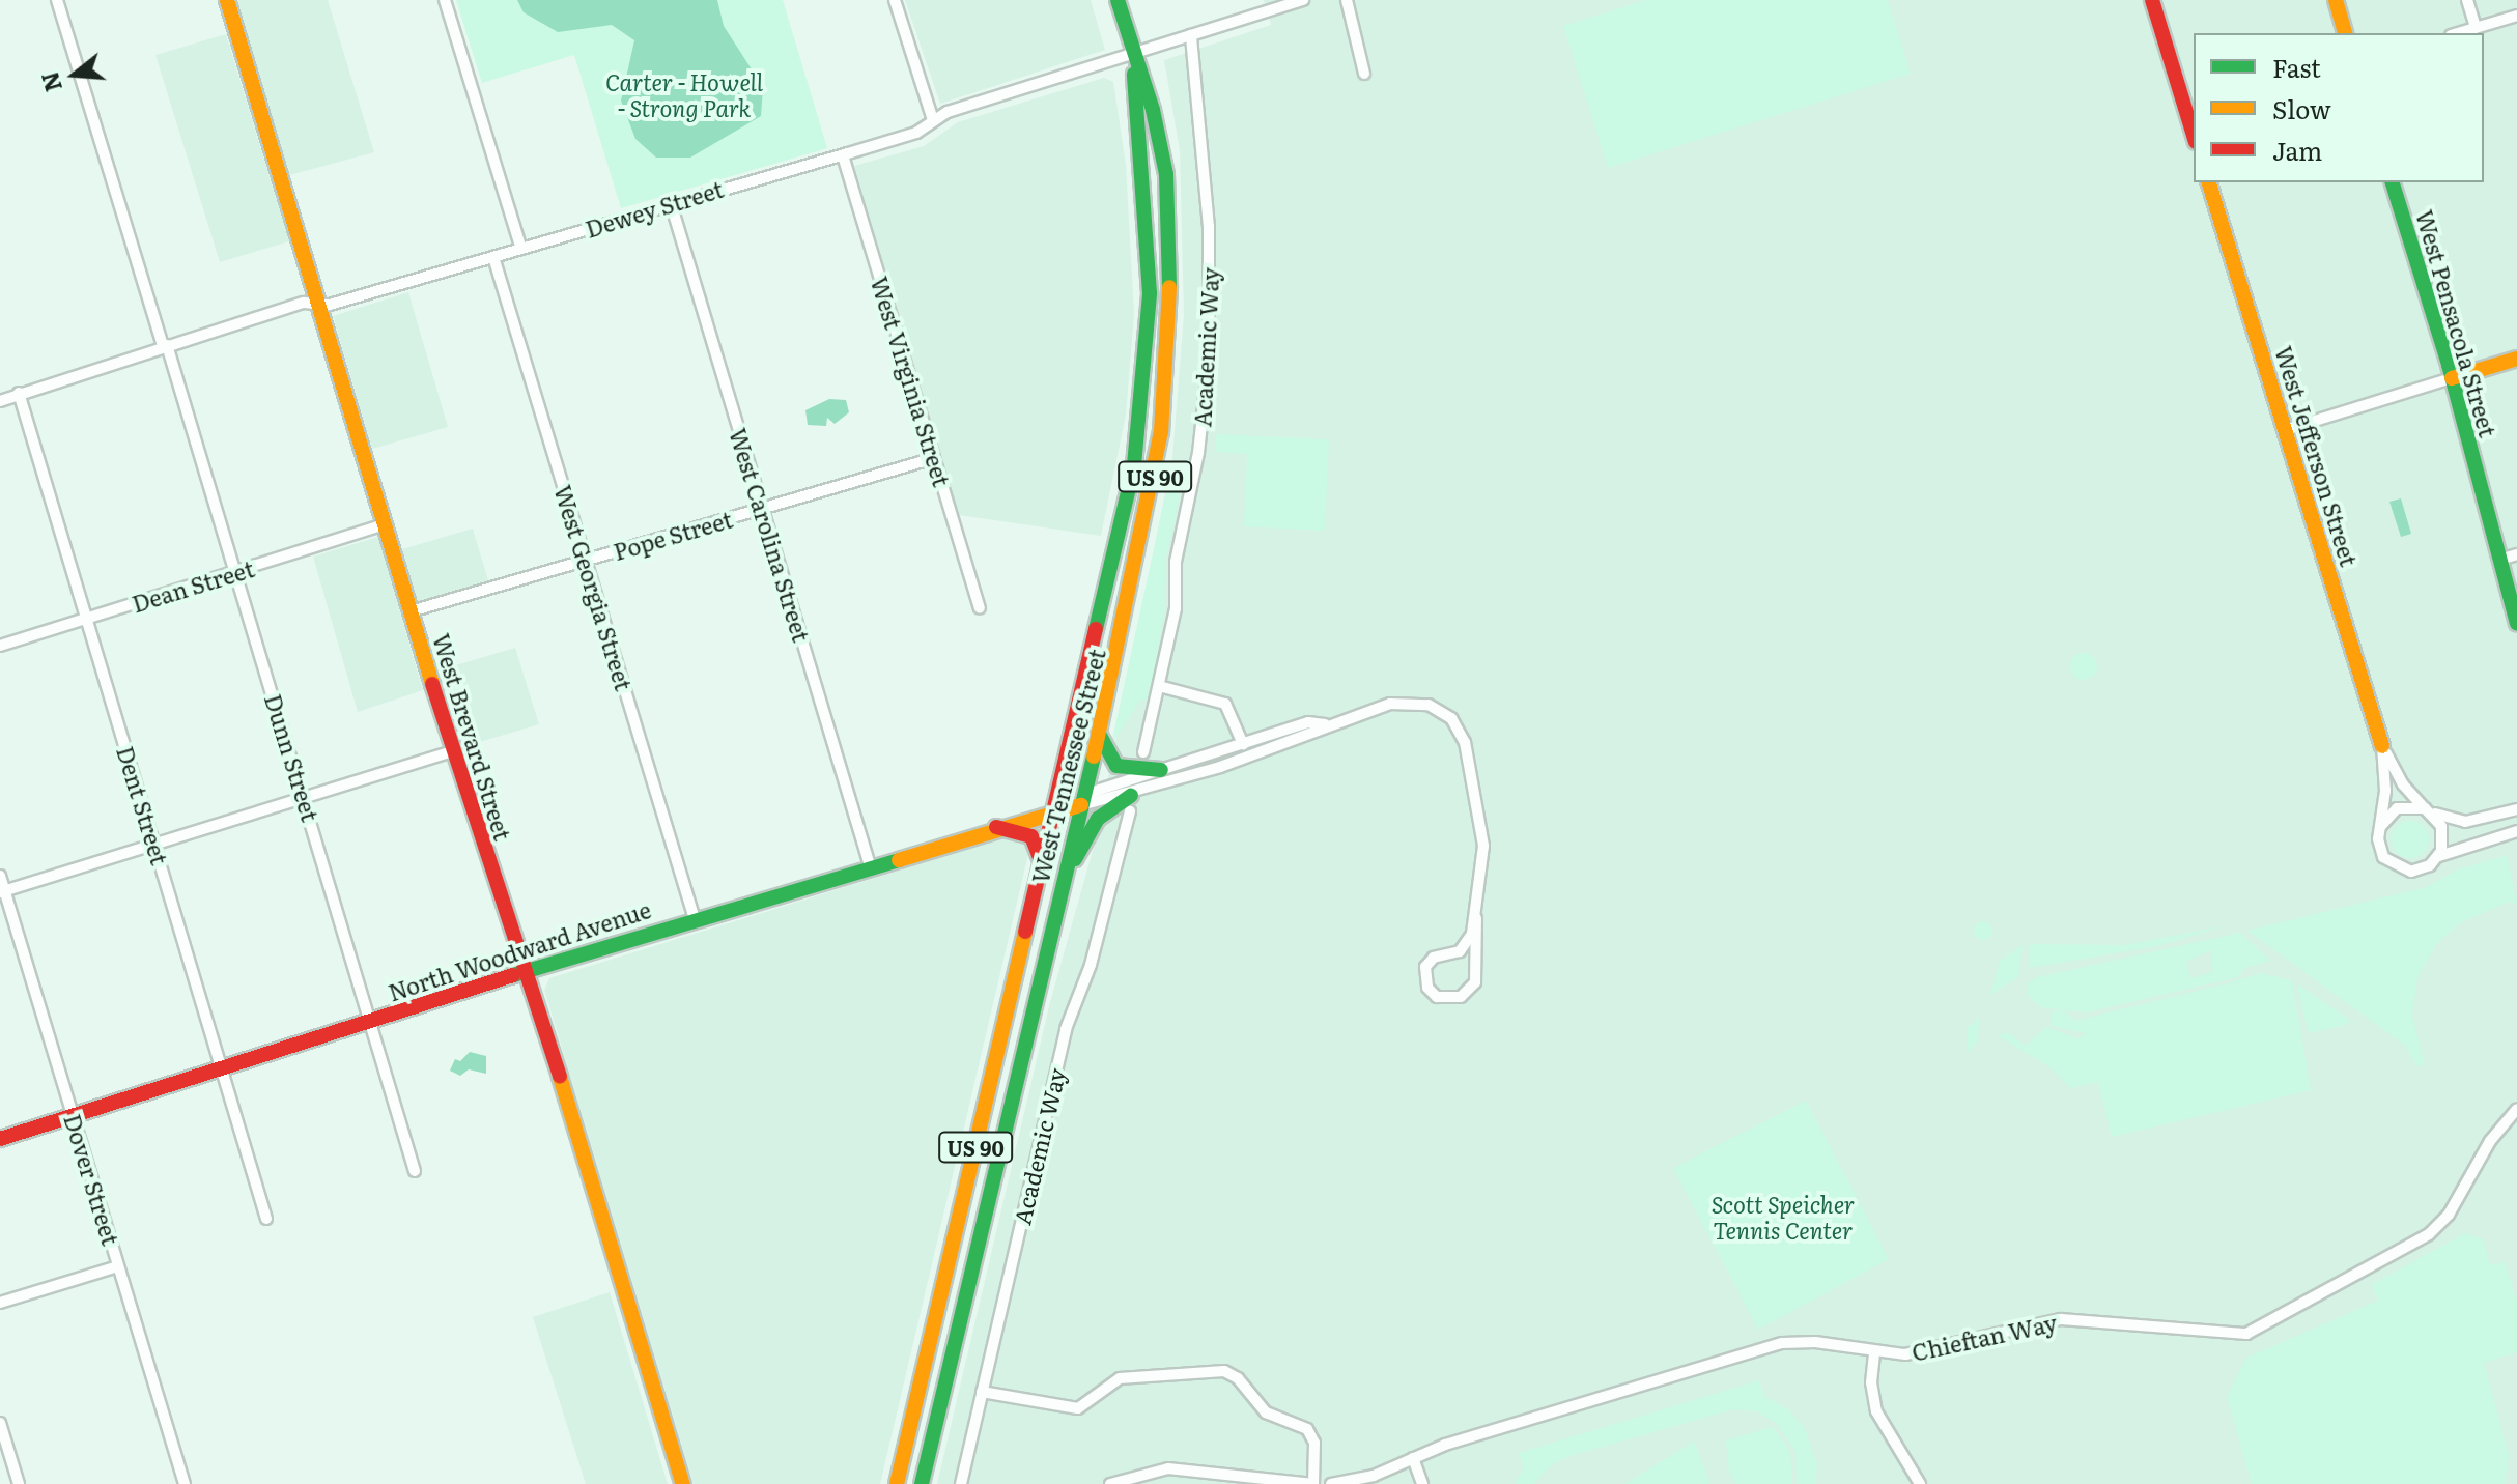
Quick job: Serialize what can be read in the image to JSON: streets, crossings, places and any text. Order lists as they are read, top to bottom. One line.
{"streets":{"main road":["West Pensacola Street","West Jefferson Street","US 90","West Brevard Street","West Tennessee Street","North Woodward Avenue"],"street":["Dewey Street","Academic Way","West Virginia Street","Pope Street","West Carolina Street","Dean Street","West Georgia Street","Dunn Street","Dent Street","Dover Street","Chieftan Way"]},"crossings":[["Dewey Street","Academic Way"],["Dewey Street","West Virginia Street"],["Dewey Street","West Carolina Street"],["Dewey Street","West Georgia Street"],["Dewey Street","West Brevard Street"],["Dewey Street","Dunn Street"],["Dewey Street","West Tennessee Street"],["Dewey Street","Dent Street"],["Academic Way","North Woodward Avenue"],["West Virginia Street","Pope Street"],["Pope Street","West Carolina Street"],["Pope Street","West Georgia Street"],["Pope Street","West Brevard Street"],["West Carolina Street","North Woodward Avenue"],["Dean Street","West Brevard Street"],["Dean Street","Dunn Street"],["Dean Street","Dent Street"],["West Georgia Street","North Woodward Avenue"],["West Brevard Street","North Woodward Avenue"],["Dunn Street","North Woodward Avenue"],["West Tennessee Street","North Woodward Avenue"],["Dent Street","North Woodward Avenue"],["North Woodward Avenue","Dover Street"]],"parks":["Carter - Howell - Strong Park","Scott Speicher Tennis Center"],"legend":["Fast","Slow","Jam"],"north":"left"}
